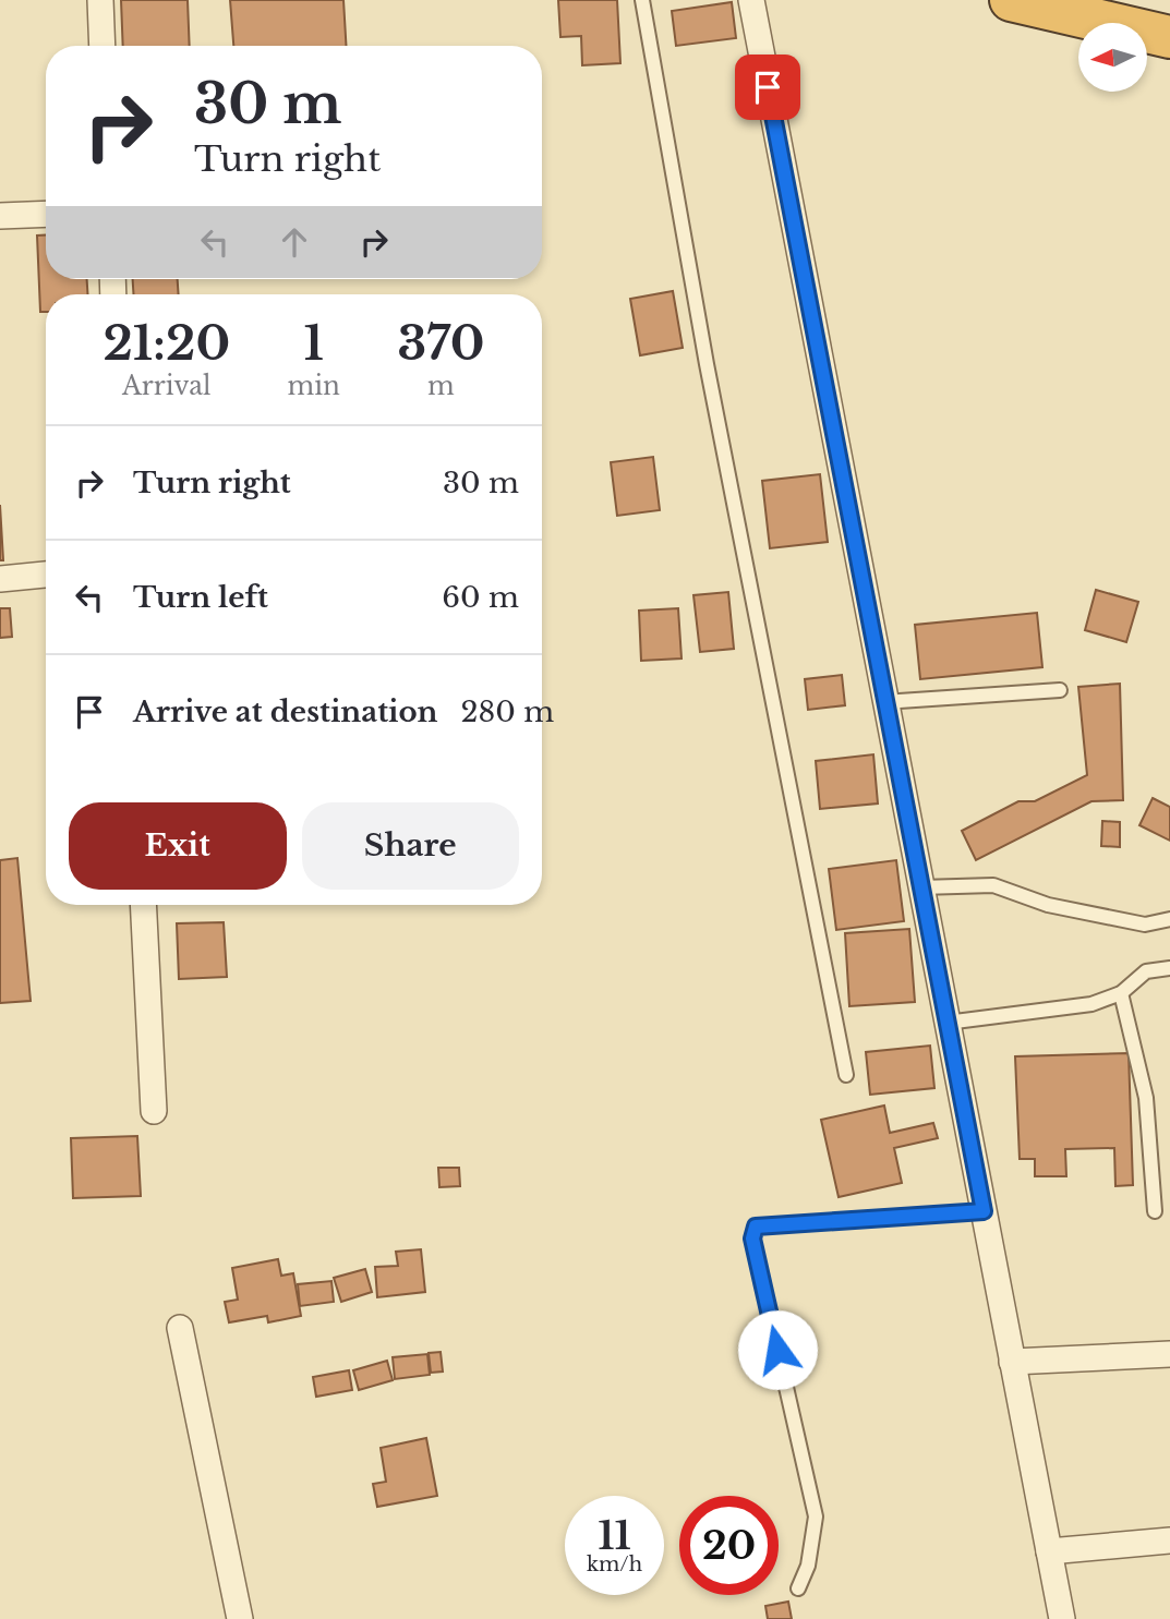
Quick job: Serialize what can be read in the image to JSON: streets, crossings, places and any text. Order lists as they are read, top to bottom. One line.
{"north":"left","page":{"turn":["30 m","Turn right"],"eta":["21:20","Arrival","1","min","370","m"],"list":[{"name":"Turn right","value":"30 m"},{"name":"Turn left","value":"60 m"},{"name":"Arrive at destination","value":"280 m"}],"buttons":["Exit","Share"],"speed":"11 km/h","limit":"20"}}
